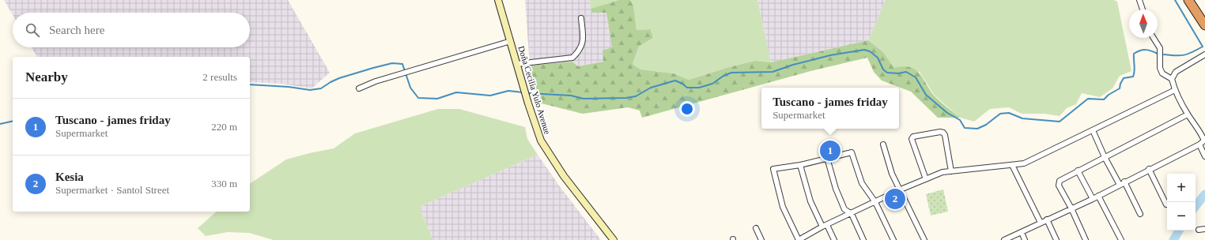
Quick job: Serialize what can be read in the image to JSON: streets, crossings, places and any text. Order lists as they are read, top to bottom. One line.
{"streets":{"main road":["Doña Cecilia Yulo Avenue"]},"north":"top","page":{"search":"Search here","heading":["Nearby","2 results"],"popup":["Tuscano - james friday","Supermarket"],"list":[{"mark":"1","name":"Tuscano - james friday","note":"Supermarket","value":"220 m"},{"mark":"2","name":"Kesia","note":"Supermarket · Santol Street","value":"330 m"}],"pins":["1","2"],"map_buttons":["+","−"]}}
